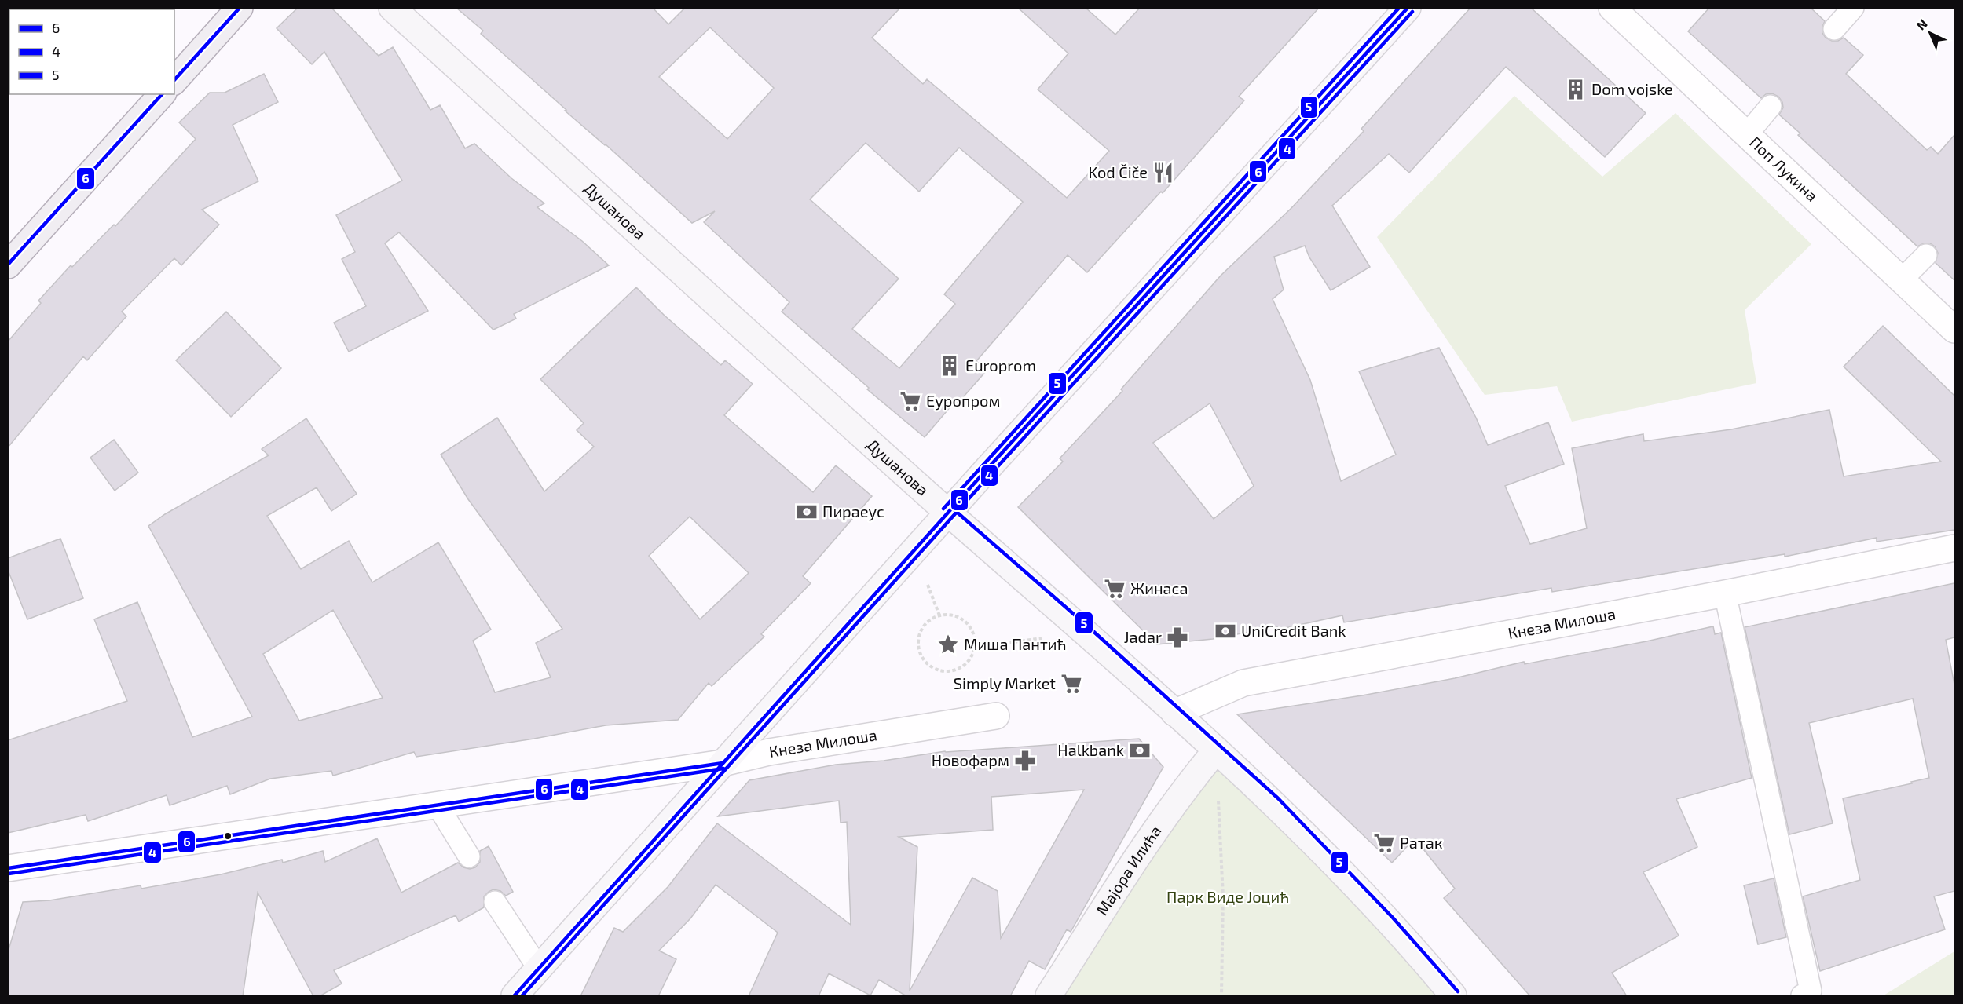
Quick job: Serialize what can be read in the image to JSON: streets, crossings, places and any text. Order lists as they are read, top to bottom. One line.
{"streets":{"street":["Поп Лукина","Душанова","Кнеза Милоша","Мајора Илића"]},"crossings":[["Душанова","Кнеза Милоша"],["Душанова","Мајора Илића"]],"parks":["Парк Виде Јоцић"],"places":{"building":["Dom vojske","Europrom"],"restaurant":["Kod Čiče"],"supermarket":["Еуропром","Жинаса","Simply Market","Ратак"],"bank":["Пираеус","UniCredit Bank","Halkbank"],"pharmacy":["Jadar","Новофарм"],"place":["Миша Пантић"]},"lines":["transit line 6","transit line 5","transit line 4"],"legend":["6","4","5"],"north":"top left"}
